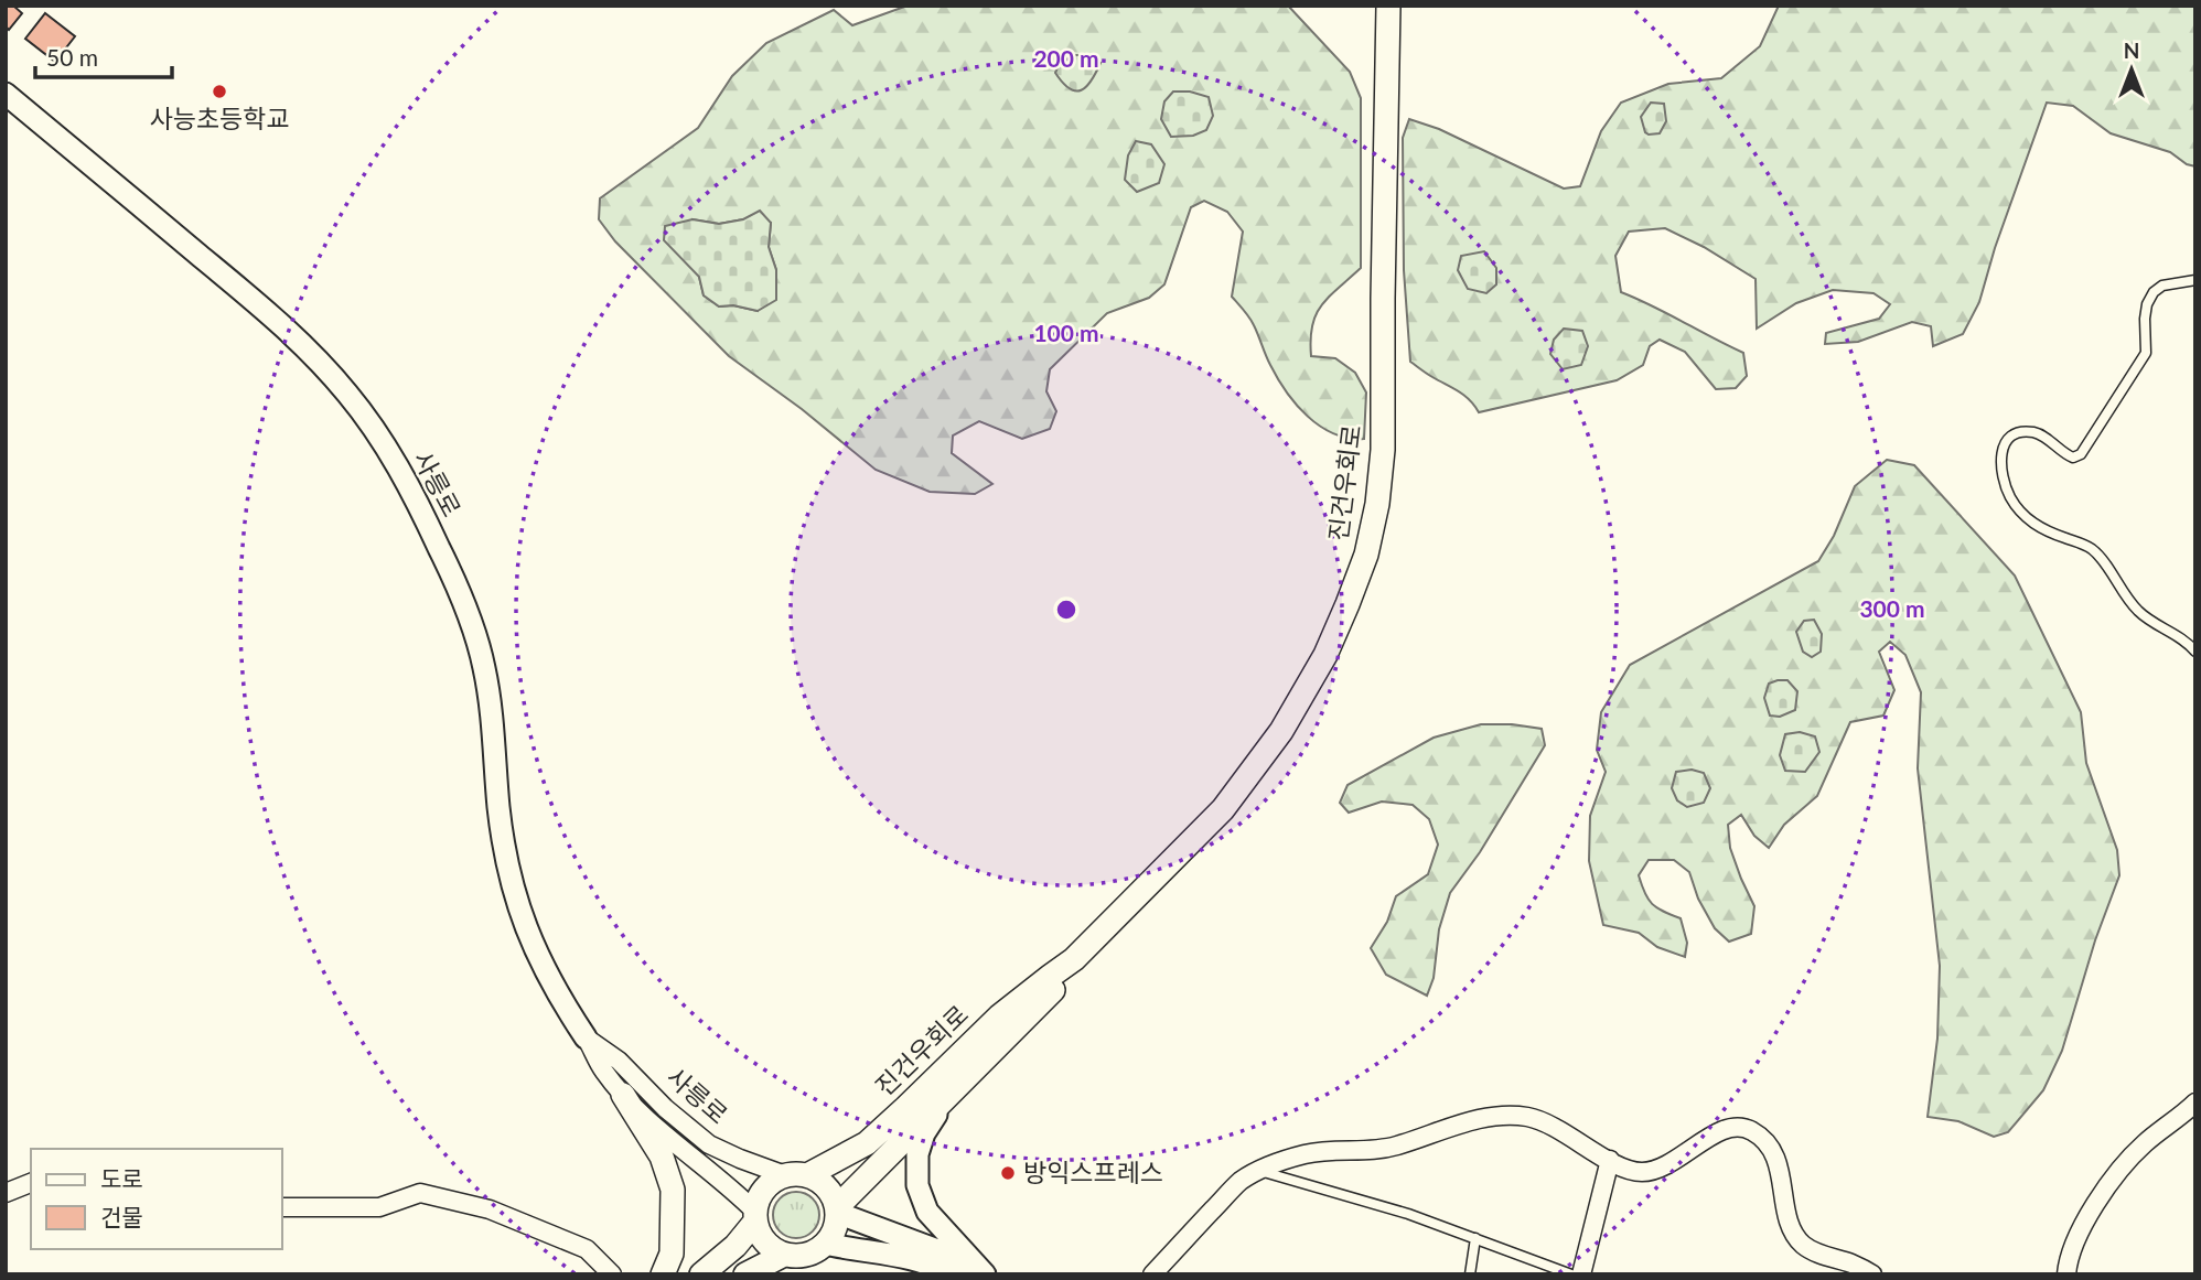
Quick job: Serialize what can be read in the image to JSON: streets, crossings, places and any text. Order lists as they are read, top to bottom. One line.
{"streets":{"main road":["진건우회로"],"street":["사릉로"]},"crossings":[["진건우회로","사릉로"]],"places":["사능초등학교","방익스프레스"],"legend":["도로","건물"],"scale_bar":"50 m","north":"top","rings":["200 m","100 m","300 m"]}
